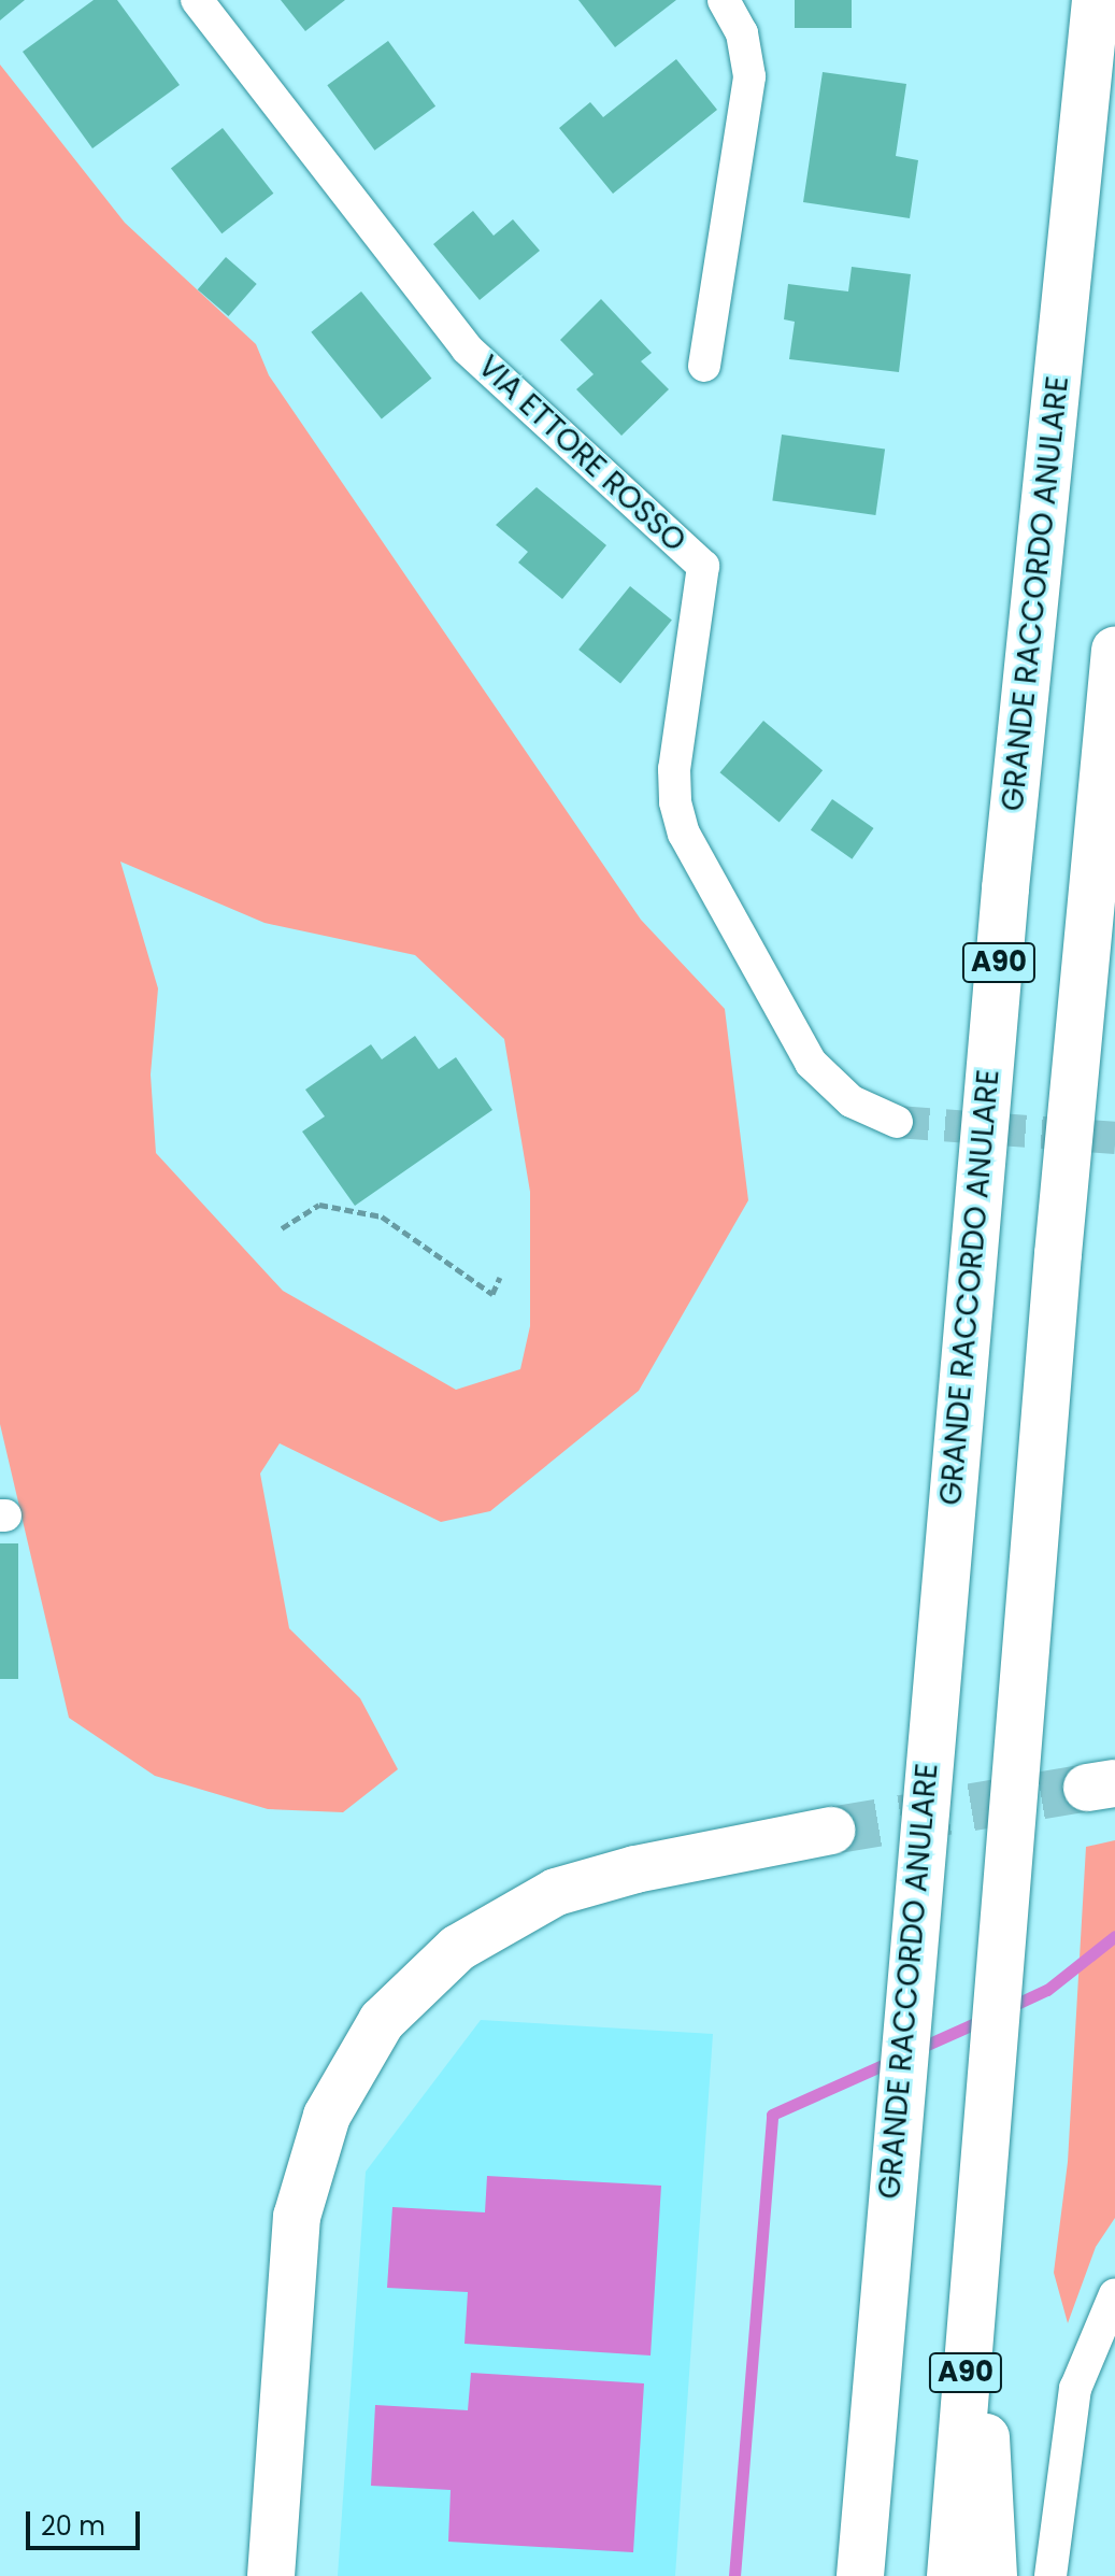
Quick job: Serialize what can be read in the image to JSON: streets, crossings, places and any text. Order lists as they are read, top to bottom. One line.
{"streets":{"main road":["GRANDE RACCORDO ANULARE","A90"],"street":["VIA ETTORE ROSSO"]},"scale_bar":"20 m"}
